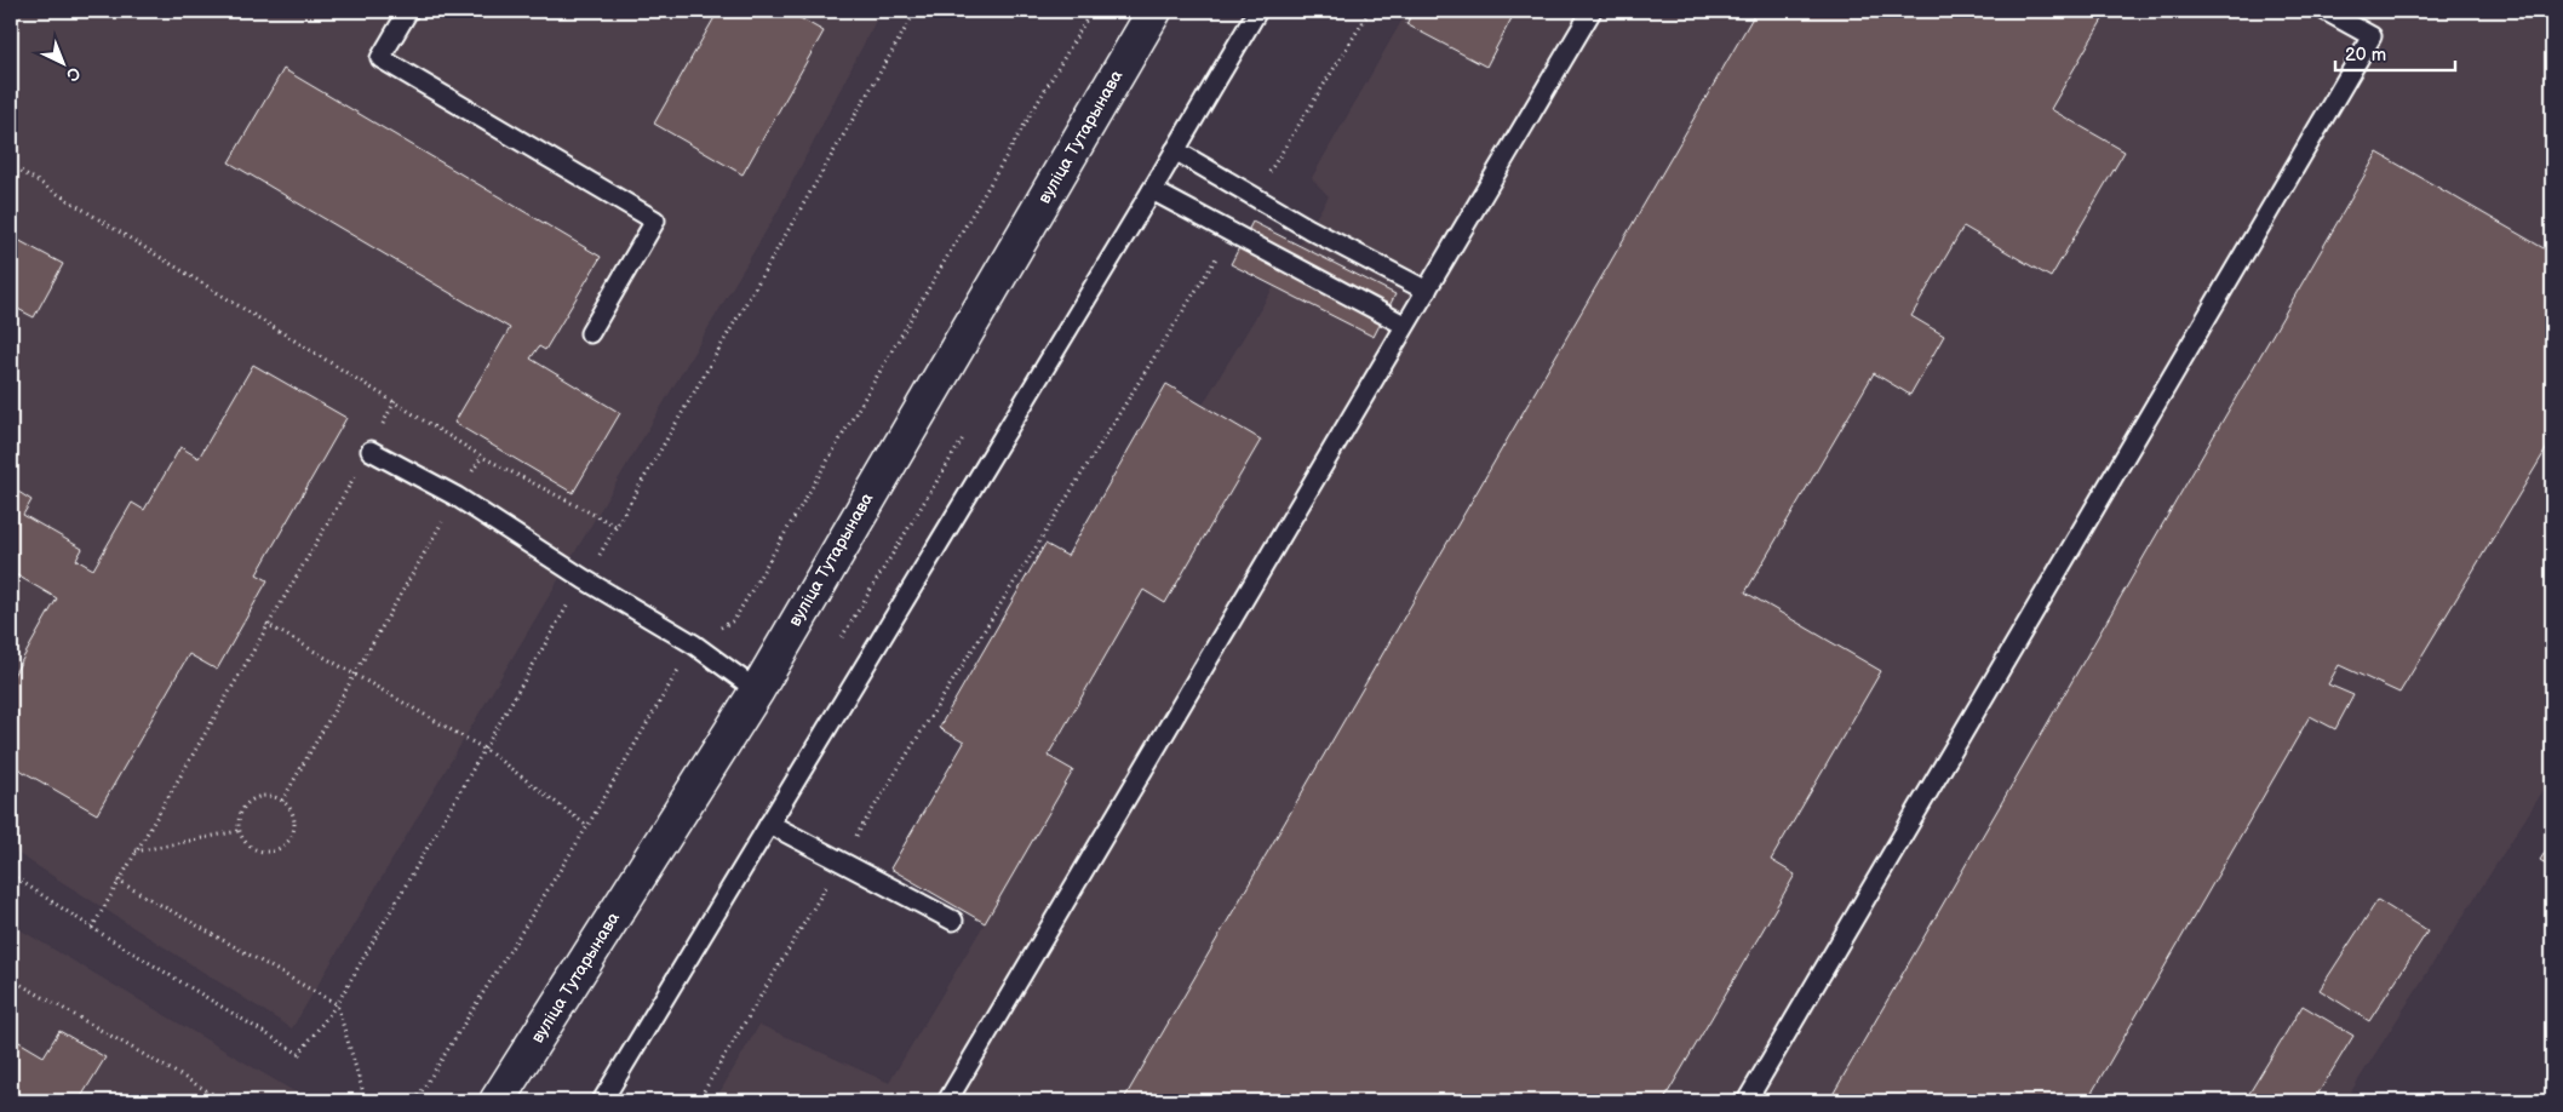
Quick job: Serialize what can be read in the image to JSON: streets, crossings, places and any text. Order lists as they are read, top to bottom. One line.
{"streets":{"street":["вуліца Тутарынава"]},"scale_bar":"20 m","north":"bottom right"}
